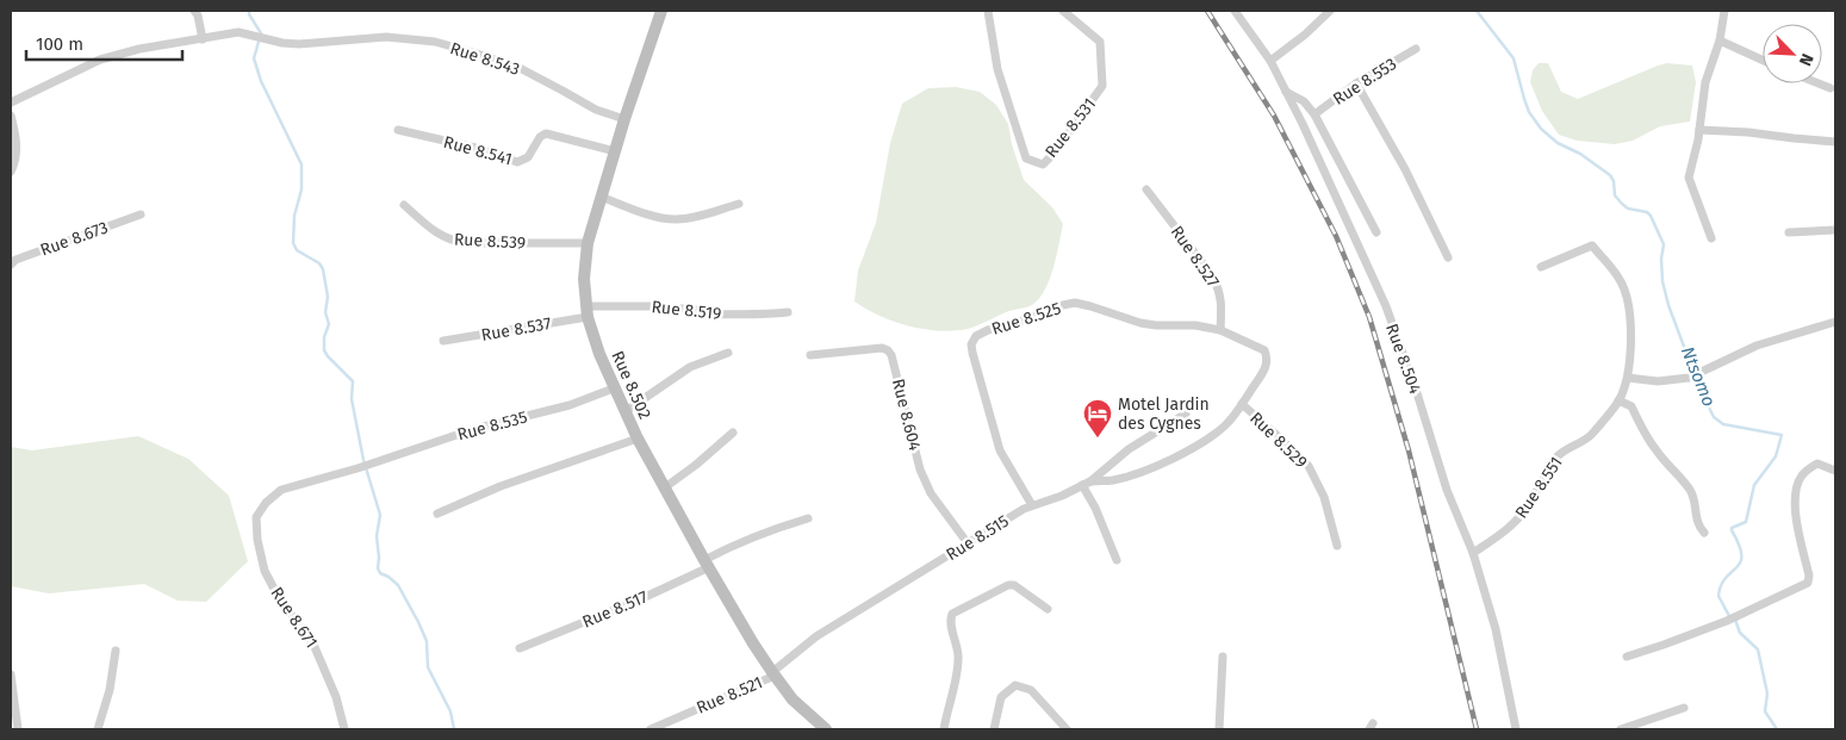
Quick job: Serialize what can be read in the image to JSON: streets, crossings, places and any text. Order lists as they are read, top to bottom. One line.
{"streets":{"main road":["Rue 8.502"],"street":["Rue 8.543","Rue 8.553","Rue 8.531","Rue 8.541","Rue 8.673","Rue 8.539","Rue 8.527","Rue 8.519","Rue 8.525","Rue 8.537","Rue 8.504","Rue 8.604","Rue 8.535","Rue 8.529","Rue 8.551","Rue 8.515","Rue 8.517","Rue 8.671","Rue 8.521"]},"crossings":[["Rue 8.543","Rue 8.502"],["Rue 8.541","Rue 8.502"],["Rue 8.539","Rue 8.502"],["Rue 8.527","Rue 8.525"],["Rue 8.519","Rue 8.537"],["Rue 8.519","Rue 8.502"],["Rue 8.525","Rue 8.529"],["Rue 8.525","Rue 8.515"],["Rue 8.537","Rue 8.502"],["Rue 8.504","Rue 8.551"],["Rue 8.502","Rue 8.535"],["Rue 8.502","Rue 8.515"],["Rue 8.502","Rue 8.517"],["Rue 8.502","Rue 8.521"],["Rue 8.604","Rue 8.515"],["Rue 8.535","Rue 8.671"],["Rue 8.515","Rue 8.521"]],"water":["Ntsomo"],"places":{"hotel":["Motel Jardin des Cygnes"]},"scale_bar":"100 m","north":"bottom right"}
